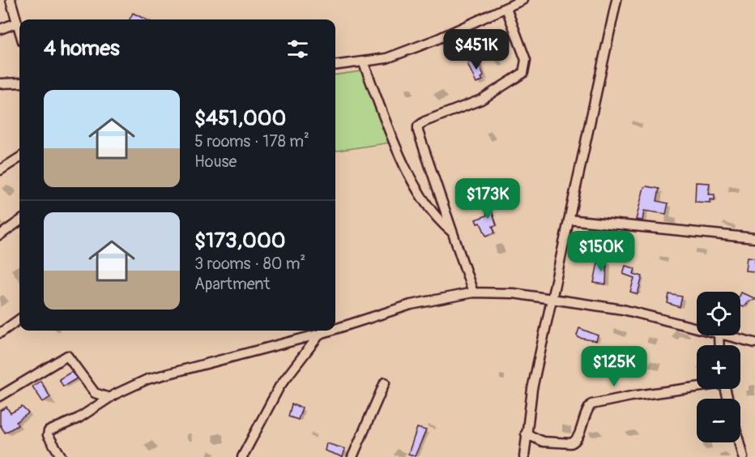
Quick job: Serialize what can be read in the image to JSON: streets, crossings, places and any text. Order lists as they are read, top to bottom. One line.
{"page":{"heading":"4 homes","price":["$451K","$173K","$150K","$125K"],"list":[{"name":"$451,000","note":"5 rooms · 178 m² · House"},{"name":"$173,000","note":"3 rooms · 80 m² · Apartment"}],"map_buttons":["+","−"]}}
